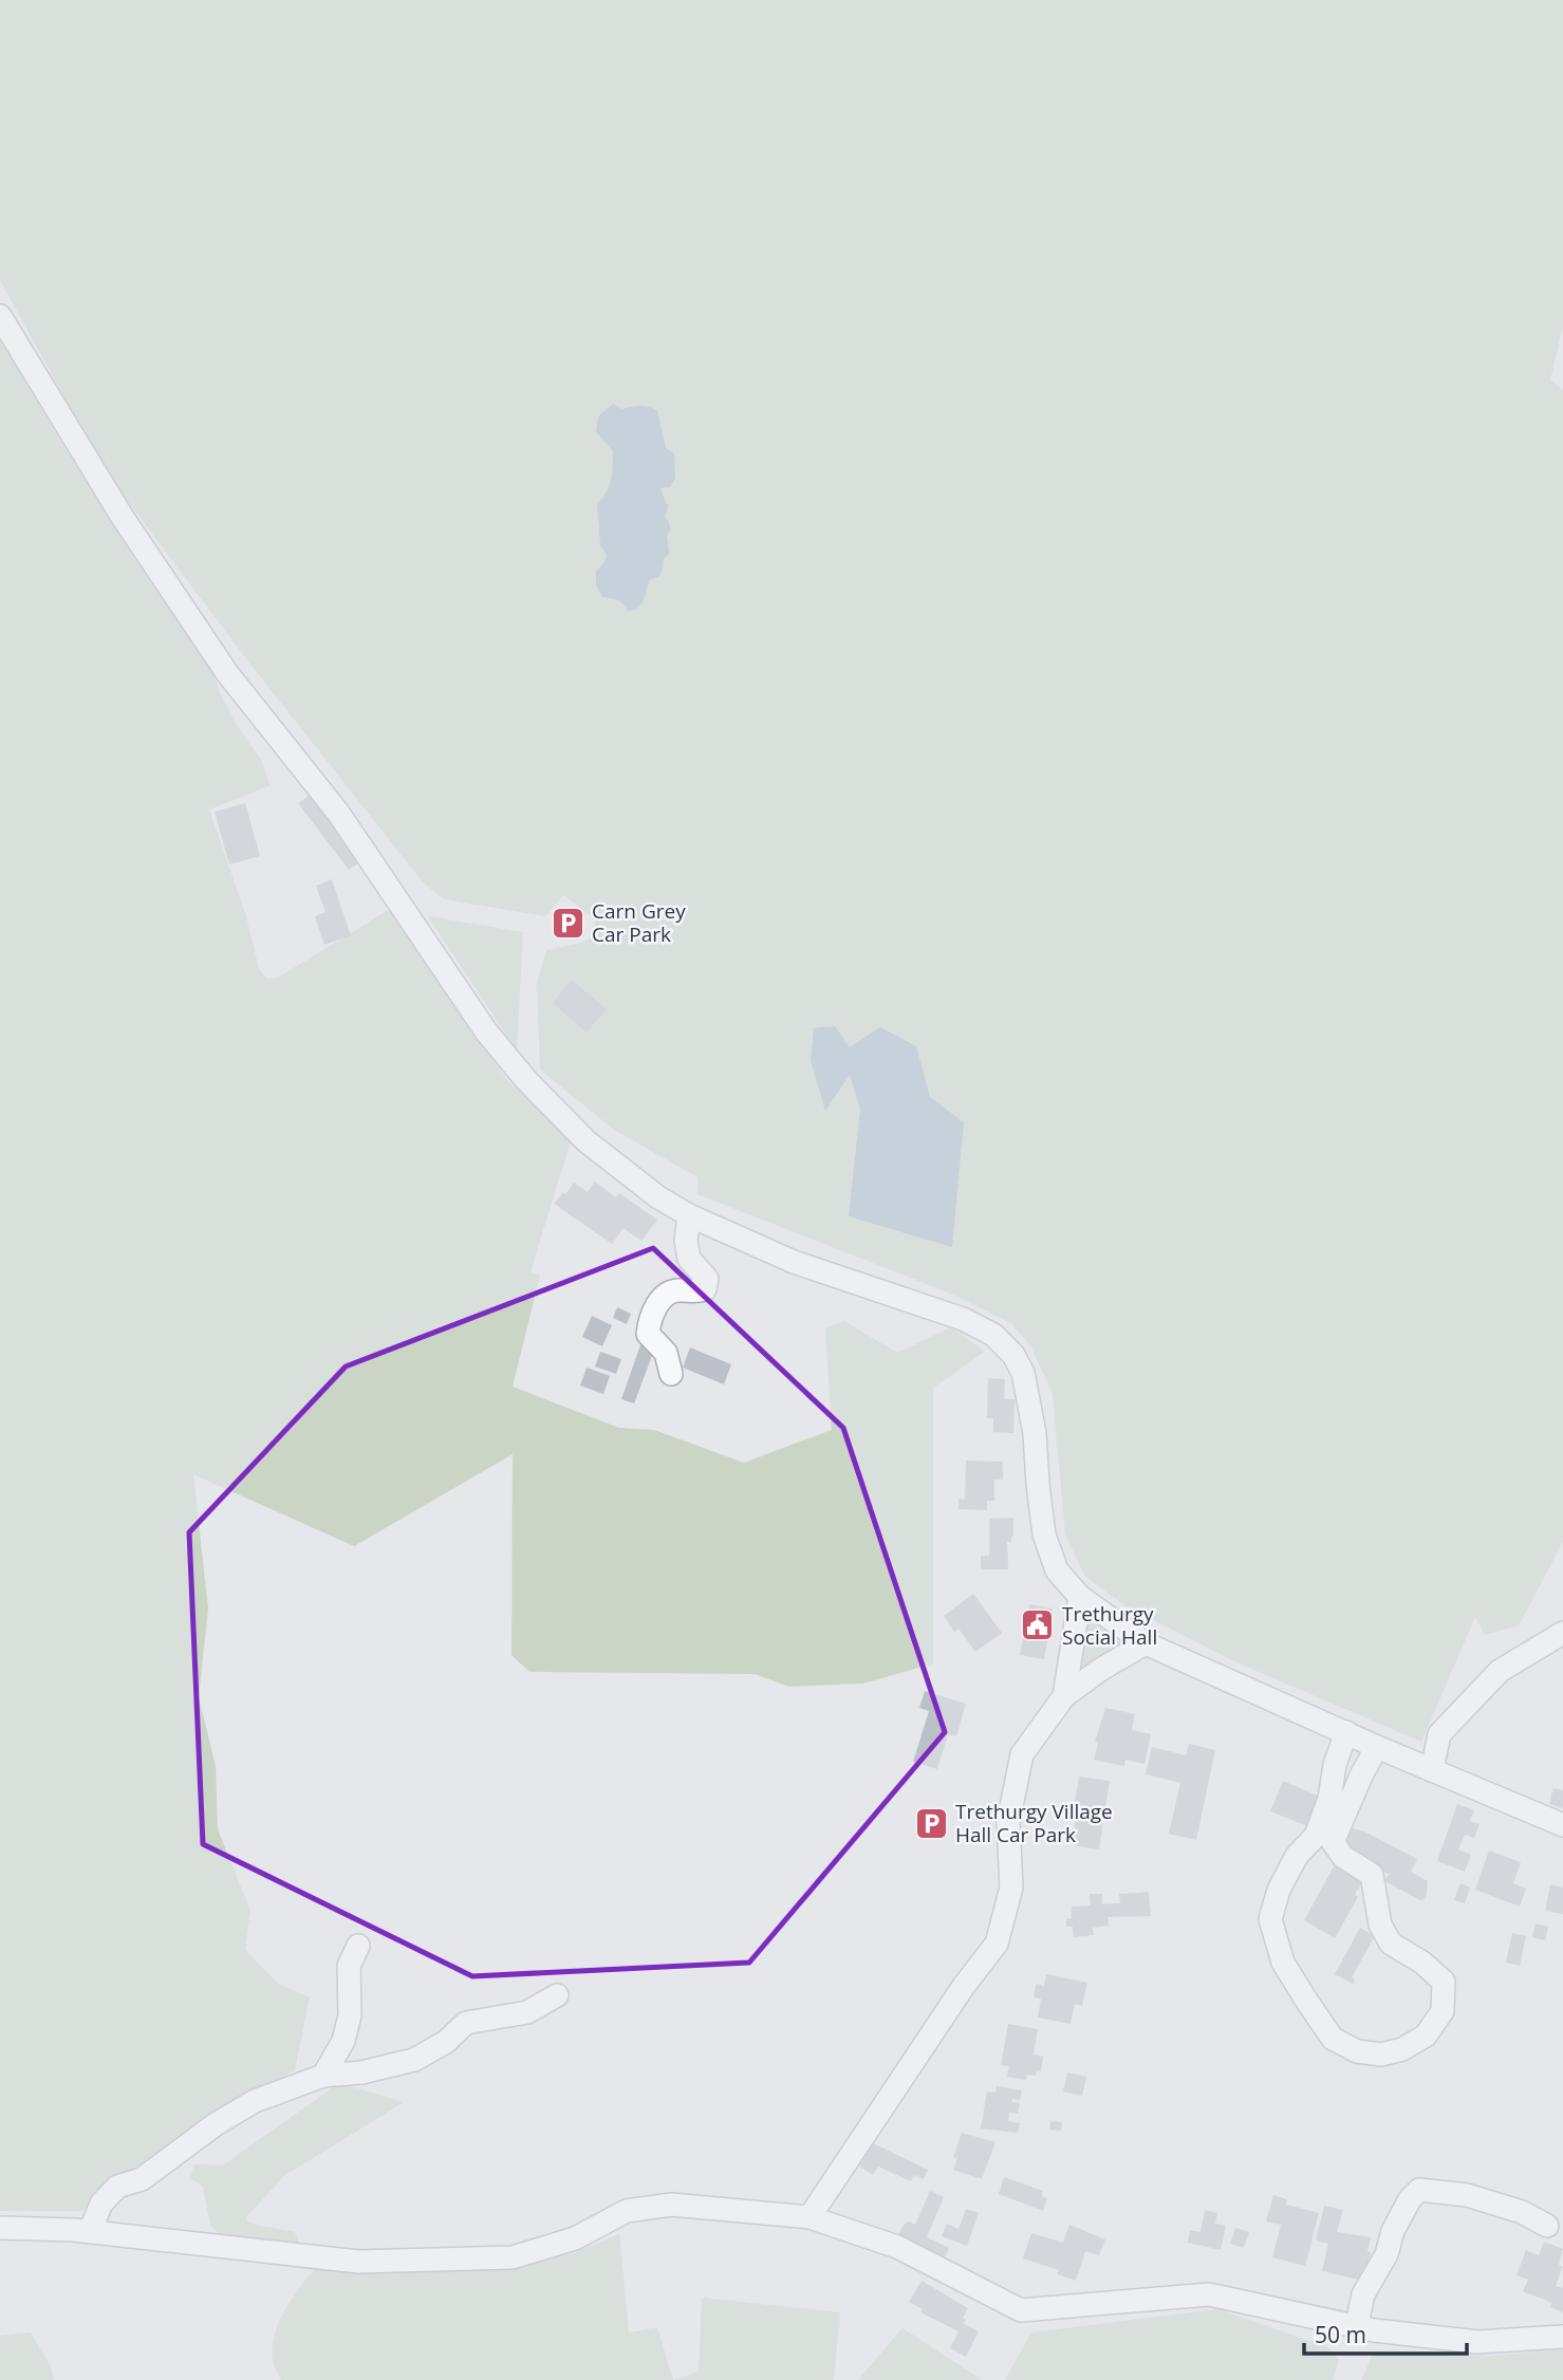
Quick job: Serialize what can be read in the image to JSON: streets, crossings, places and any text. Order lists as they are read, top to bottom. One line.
{"places":{"parking":["Carn Grey Car Park","Trethurgy Village Hall Car Park"],"public building":["Trethurgy Social Hall"]},"scale_bar":"50 m"}
